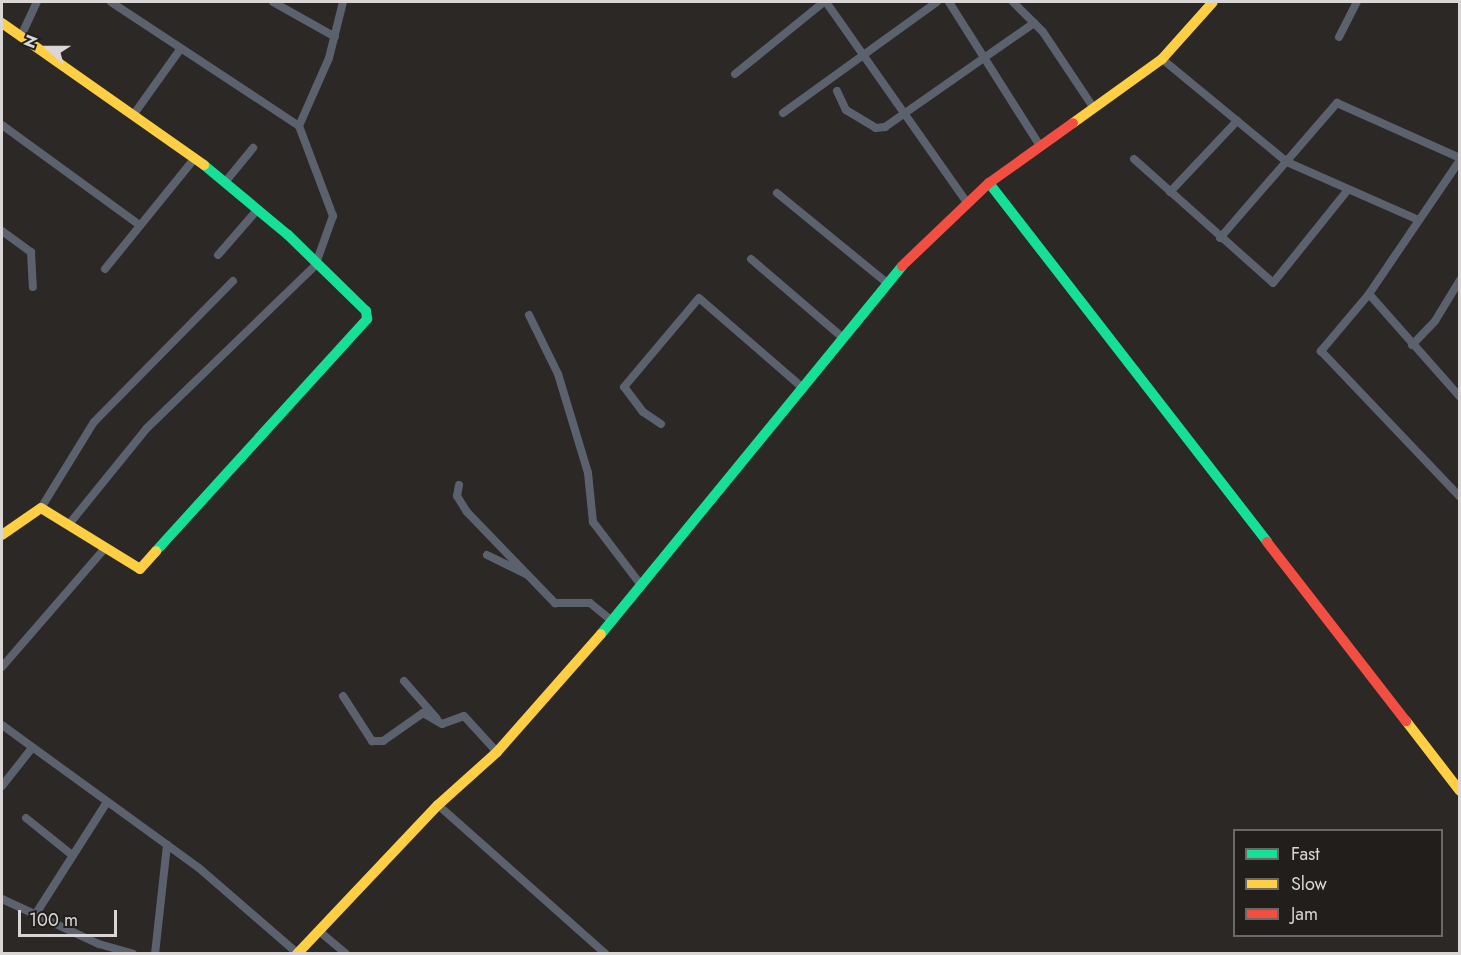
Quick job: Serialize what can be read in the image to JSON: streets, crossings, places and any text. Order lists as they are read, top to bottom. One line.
{"legend":["Fast","Slow","Jam"],"scale_bar":"100 m","north":"left"}
